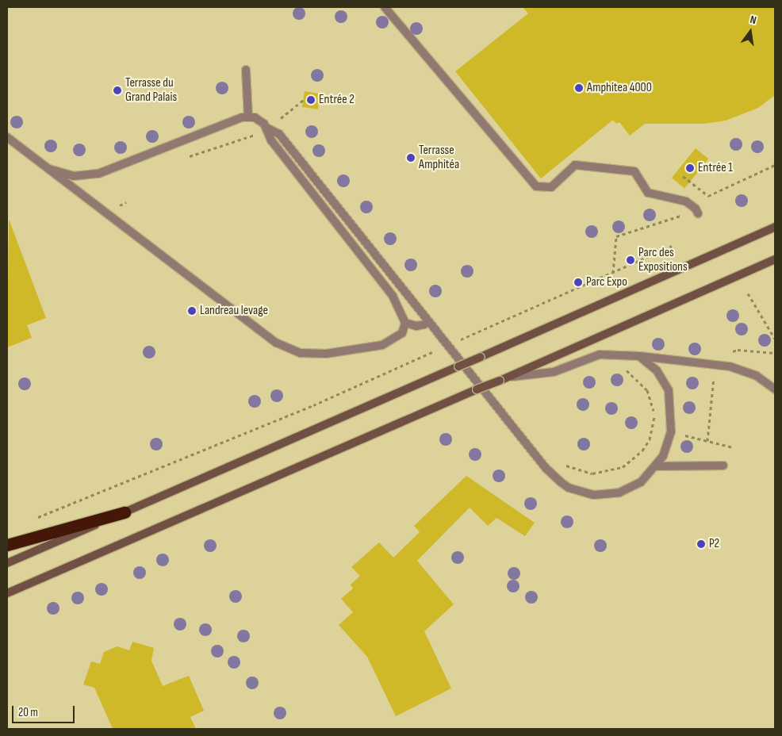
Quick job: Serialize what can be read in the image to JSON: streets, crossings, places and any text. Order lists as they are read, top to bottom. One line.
{"places":["Amphitea 4000","Terrasse du Grand Palais","Entrée 2","Terrasse Amphitéa","Entrée 1","Parc des Expositions","Parc Expo","Landreau levage","P2"],"scale_bar":"20 m","north":"top"}
